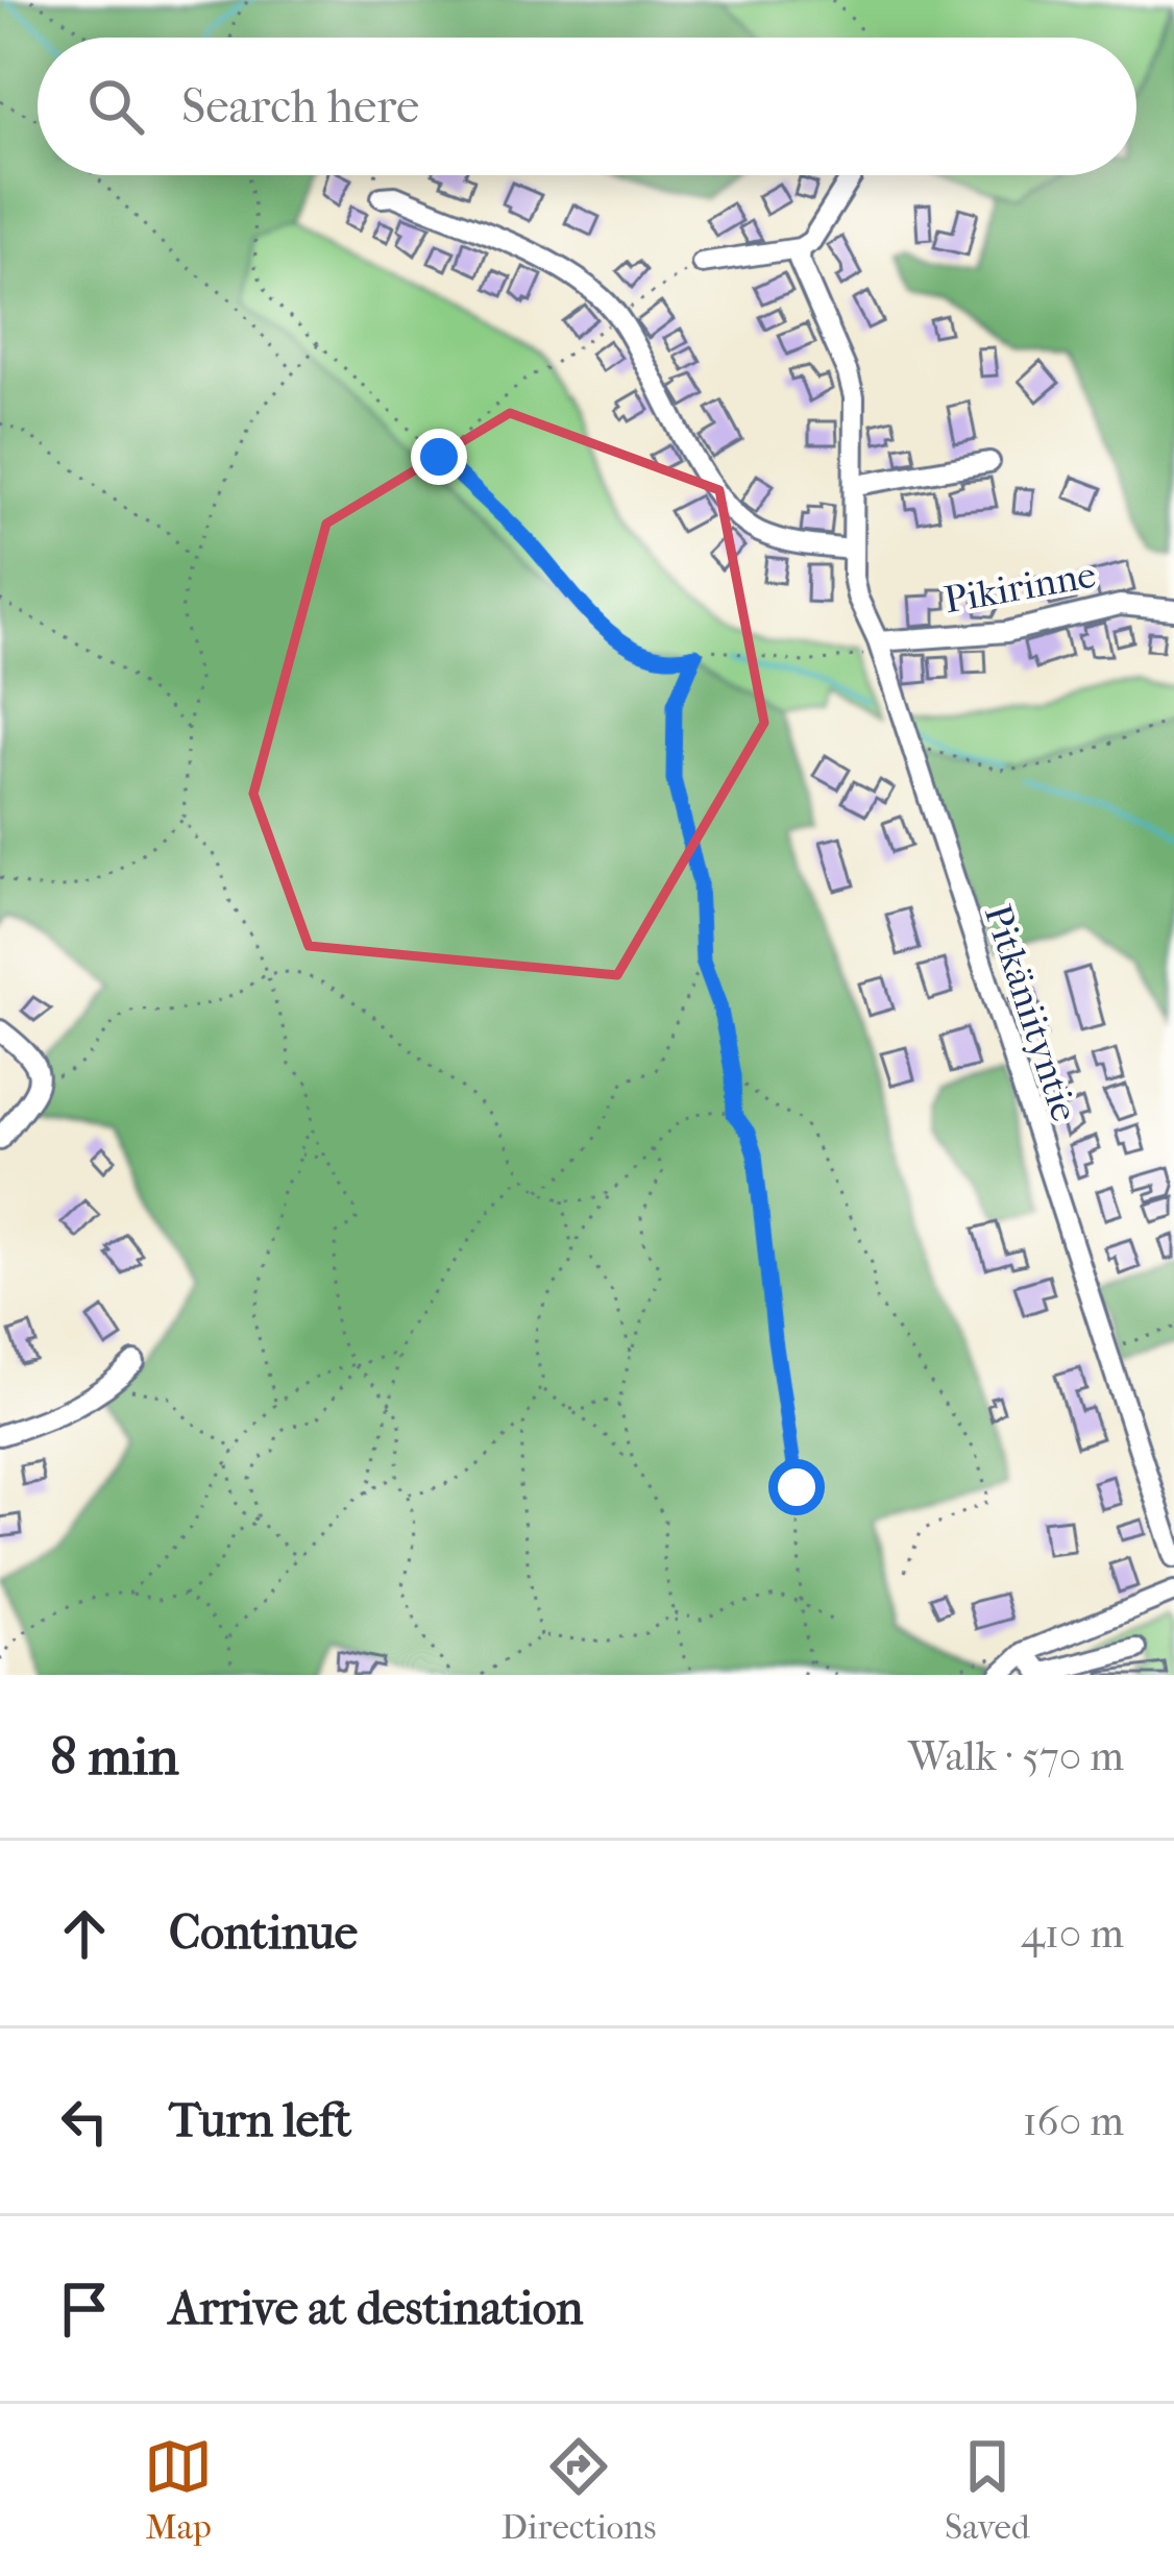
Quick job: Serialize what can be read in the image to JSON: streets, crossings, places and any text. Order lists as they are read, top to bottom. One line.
{"streets":{"street":["Pikirinne","Pitkäniityntie"]},"crossings":[["Pikirinne","Pitkäniityntie"]],"page":{"search":"Search here","heading":["8 min","Walk · 570 m"],"list":[["Continue","410 m"],["Turn left","160 m"],"Arrive at destination"],"nav":["Map","Directions","Saved"]}}
